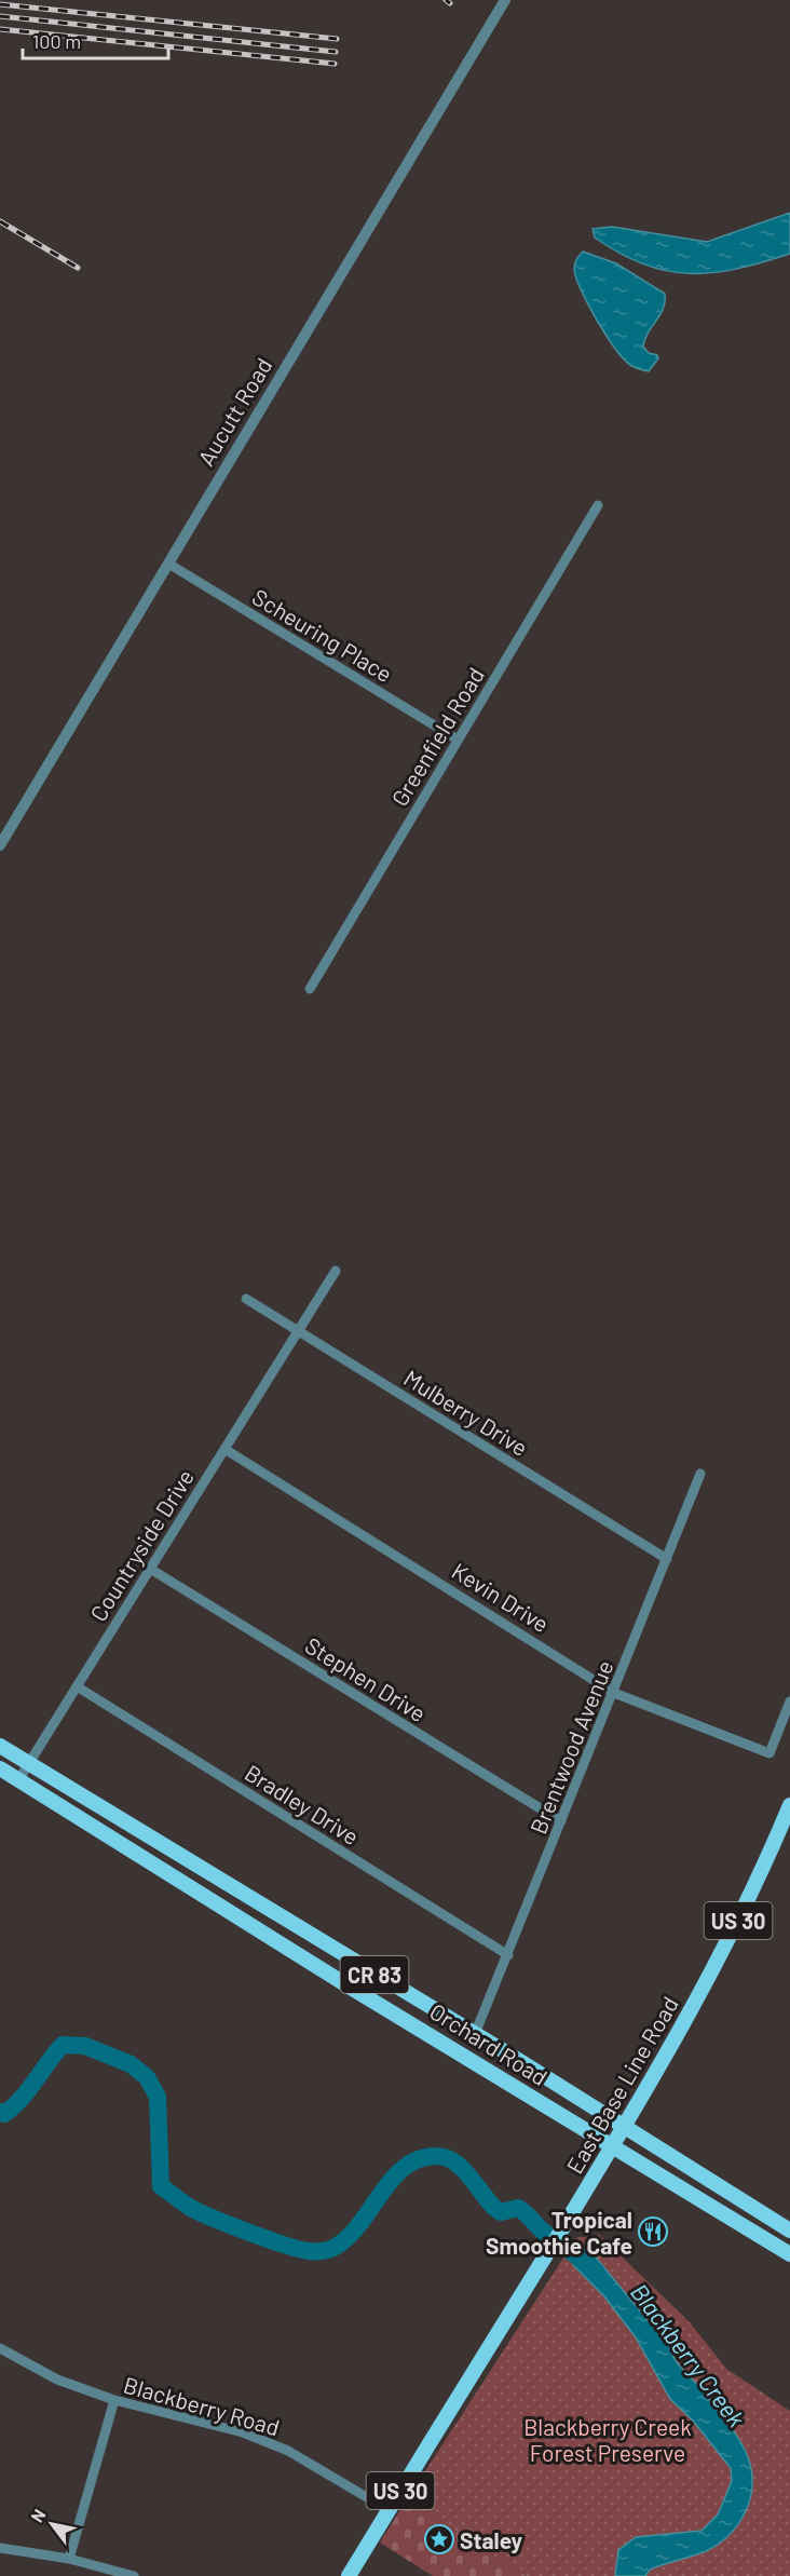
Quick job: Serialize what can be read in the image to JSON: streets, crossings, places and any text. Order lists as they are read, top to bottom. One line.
{"streets":{"main road":["US 30","CR 83","Orchard Road","East Base Line Road"],"street":["Aucutt Road","Scheuring Place","Greenfield Road","Mulberry Drive","Countryside Drive","Kevin Drive","Stephen Drive","Brentwood Avenue","Bradley Drive","Blackberry Road"]},"crossings":[["Aucutt Road","Scheuring Place"],["Scheuring Place","Greenfield Road"],["Mulberry Drive","Countryside Drive"],["Mulberry Drive","Brentwood Avenue"],["Countryside Drive","Kevin Drive"],["Countryside Drive","Stephen Drive"],["Countryside Drive","Bradley Drive"],["Countryside Drive","Orchard Road"],["Kevin Drive","Brentwood Avenue"],["Stephen Drive","Brentwood Avenue"],["Brentwood Avenue","Bradley Drive"],["Brentwood Avenue","Orchard Road"],["Orchard Road","East Base Line Road"],["East Base Line Road","Blackberry Road"]],"water":["Blackberry Creek"],"parks":["Blackberry Creek Forest Preserve"],"places":{"restaurant":["Tropical Smoothie Cafe"],"place":["Staley"]},"scale_bar":"100 m","north":"top left"}
